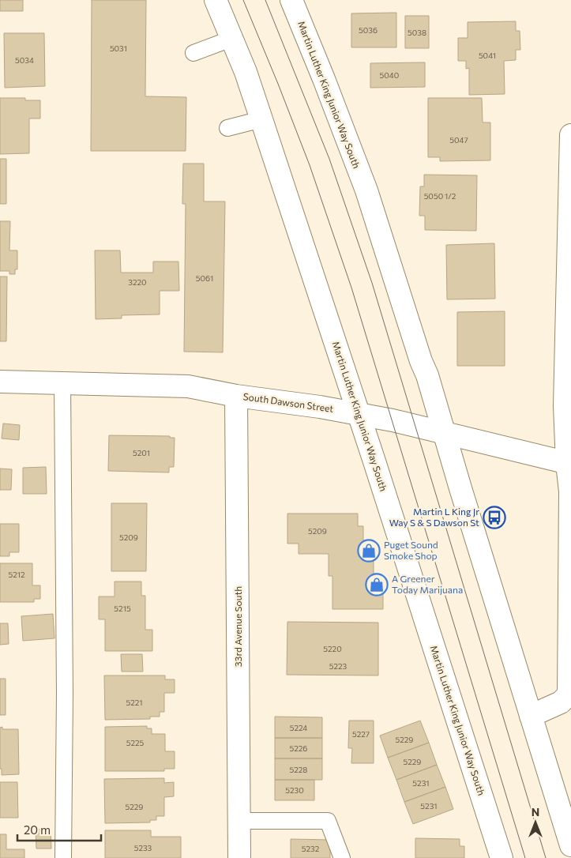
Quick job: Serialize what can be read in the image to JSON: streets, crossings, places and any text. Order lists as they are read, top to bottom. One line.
{"streets":{"main road":["Martin Luther King Junior Way South","South Dawson Street","33rd Avenue South"]},"crossings":[["Martin Luther King Junior Way South","South Dawson Street"],["South Dawson Street","33rd Avenue South"]],"places":{"bus stop":["Martin L King Jr Way S & S Dawson St"],"shop":["Puget Sound Smoke Shop","A Greener Today Marijuana"]},"house_numbers":["5036","5038","5031","5041","5034","5040","5047","5050 1/2","5061","3220","5201","5209","5209","5212","5215","5220","5223","5221","5224","5227","5229","5225","5226","5229","5228","5231","5230","5231","5229","5233","5232"],"scale_bar":"20 m","north":"top"}
